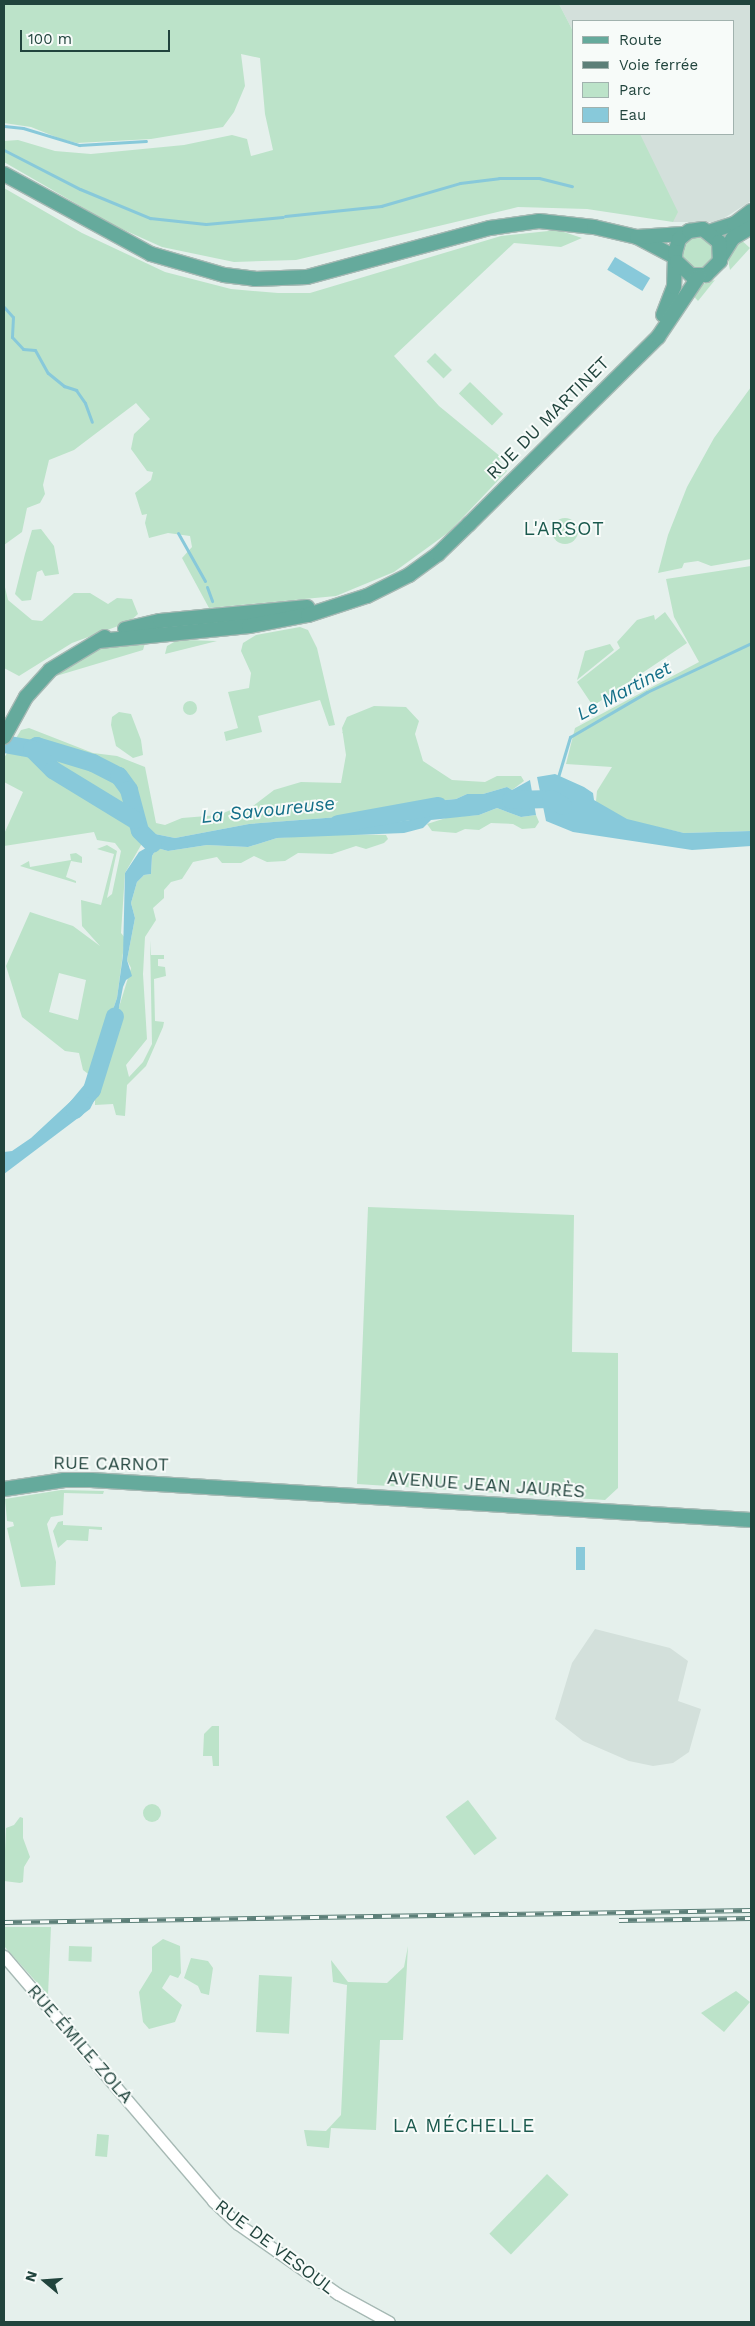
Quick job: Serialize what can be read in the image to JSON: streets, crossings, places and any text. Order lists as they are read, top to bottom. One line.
{"streets":{"main road":["RUE DU MARTINET","RUE CARNOT","AVENUE JEAN JAURÈS"],"street":["RUE ÉMILE ZOLA","RUE DE VESOUL"]},"crossings":[["RUE CARNOT","AVENUE JEAN JAURÈS"],["RUE ÉMILE ZOLA","RUE DE VESOUL"]],"districts":["L'ARSOT","LA MÉCHELLE"],"water":["Le Martinet","La Savoureuse"],"legend":["Route","Voie ferrée","Parc","Eau"],"scale_bar":"100 m","north":"left"}
